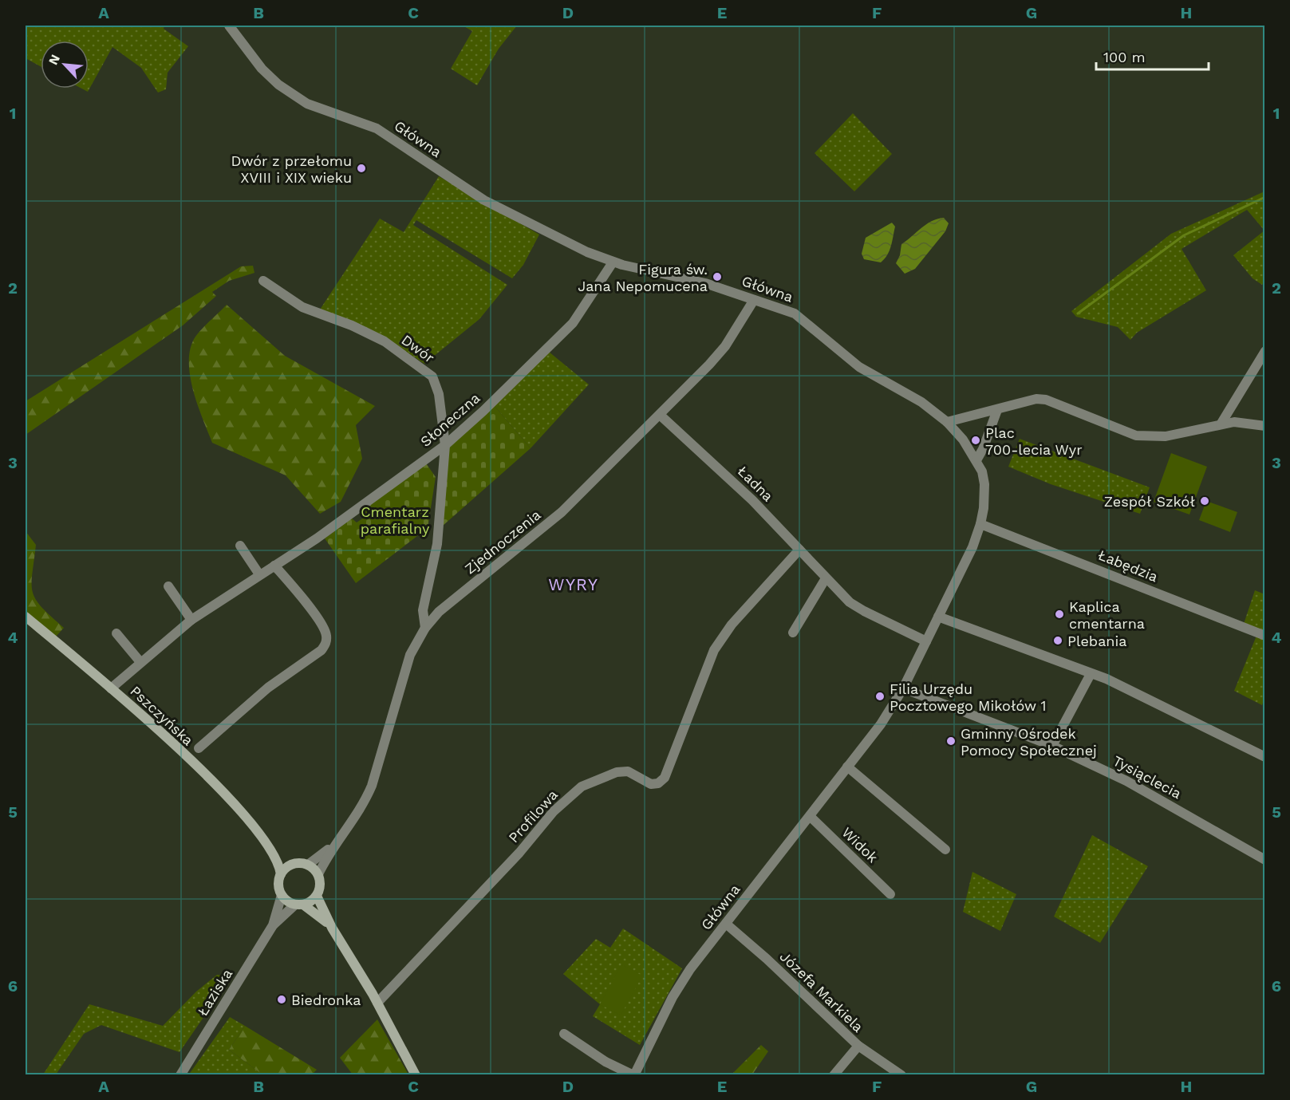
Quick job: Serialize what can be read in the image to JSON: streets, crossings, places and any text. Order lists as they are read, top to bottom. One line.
{"streets":{"main road":["Pszczyńska"],"street":["Główna","Dwór","Słoneczna","Ładna","Zjednoczenia","Łabędzia","Tysiąclecia","Profilowa","Widok","Józefa Markiela","Łaziska"]},"crossings":[["Główna","Słoneczna"],["Główna","Ładna"],["Główna","Zjednoczenia"],["Główna","Łabędzia"],["Główna","Tysiąclecia"],["Główna","Widok"],["Główna","Józefa Markiela"],["Dwór","Słoneczna"],["Dwór","Zjednoczenia"],["Słoneczna","Pszczyńska"],["Ładna","Zjednoczenia"],["Ładna","Profilowa"],["Zjednoczenia","Pszczyńska"],["Zjednoczenia","Łaziska"],["Pszczyńska","Łaziska"]],"districts":["WYRY"],"parks":["Cmentarz parafialny"],"places":["Dwór z przełomu XVIII i XIX wieku","Figura św. Jana Nepomucena","Plac 700-lecia Wyr","Zespół Szkół","Kaplica cmentarna","Plebania","Filia Urzędu Pocztowego Mikołów 1","Gminny Ośrodek Pomocy Społecznej","Biedronka"],"scale_bar":"100 m","north":"top left","grid":{"columns":["A","B","C","D","E","F","G","H"],"rows":["1","2","3","4","5","6"]}}
